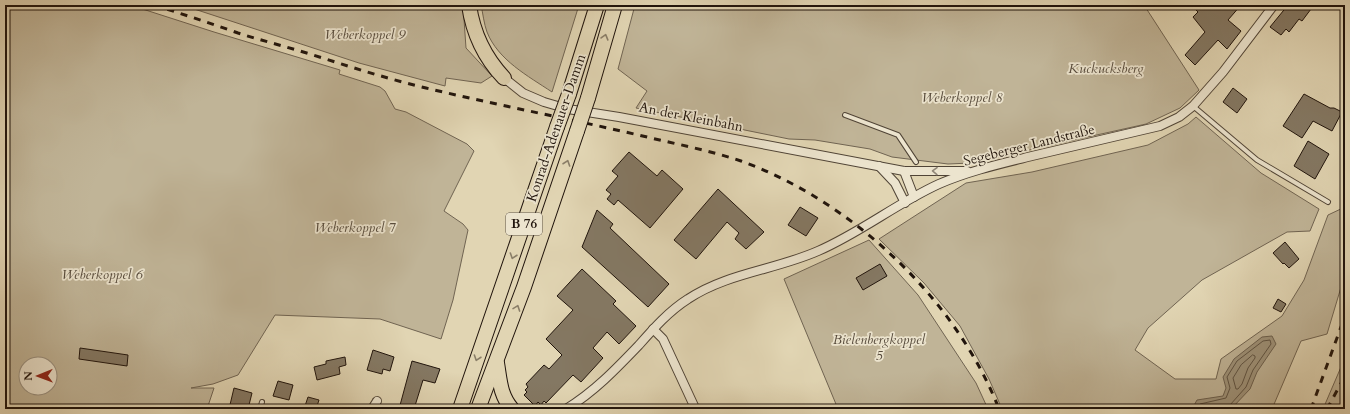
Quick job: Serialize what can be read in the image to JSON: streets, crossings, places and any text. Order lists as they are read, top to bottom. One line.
{"streets":{"highway":["Konrad-Adenauer-Damm","B 76"],"street":["An der Kleinbahn","Segeberger Landstraße"]},"crossings":[["An der Kleinbahn","Segeberger Landstraße"],["Konrad-Adenauer-Damm","B 76"]],"parks":["Weberkoppel 9","Kuckucksberg","Weberkoppel 8","Weberkoppel 7","Weberkoppel 6","Bielenbergkoppel 5"],"north":"left"}
